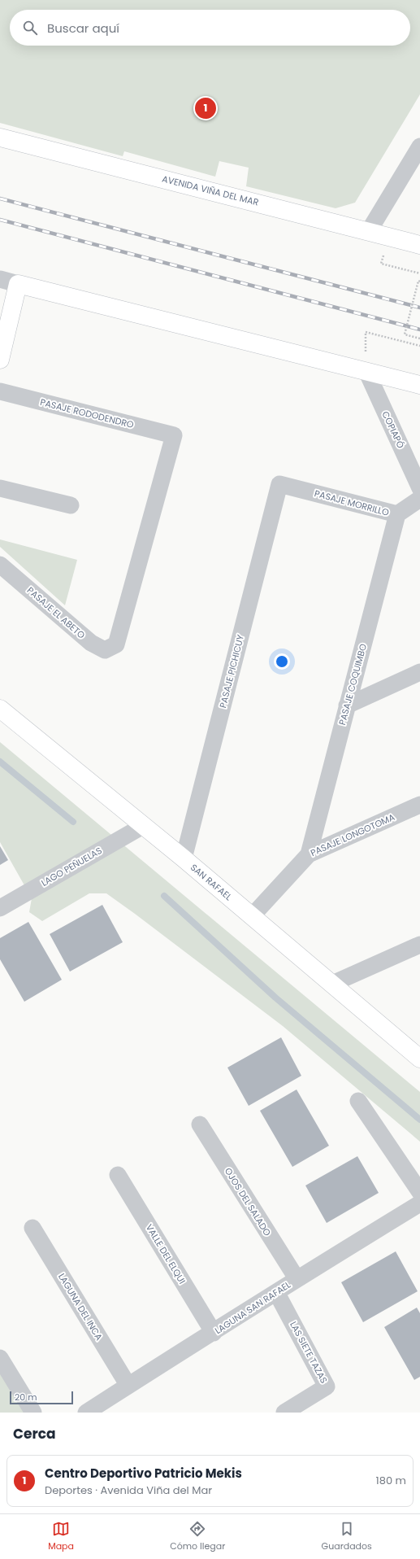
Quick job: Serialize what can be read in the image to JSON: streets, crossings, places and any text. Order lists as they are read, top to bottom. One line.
{"streets":{"street":["AVENIDA VIÑA DEL MAR","PASAJE RODODENDRO","COPIAPÓ","PASAJE MORRILLO","PASAJE EL ABETO","PASAJE PICHICUY","PASAJE COQUIMBO","PASAJE LONGOTOMA","LAGO PEÑUELAS","SAN RAFAEL","OJOS DEL SALADO","VALLE DEL ELQUI","LAGUNA DEL INCA","LAGUNA SAN RAFAEL","LAS SIETE TAZAS"]},"crossings":[["PASAJE RODODENDRO","PASAJE EL ABETO"],["PASAJE MORRILLO","PASAJE PICHICUY"],["PASAJE MORRILLO","PASAJE COQUIMBO"],["PASAJE PICHICUY","SAN RAFAEL"],["PASAJE COQUIMBO","PASAJE LONGOTOMA"],["PASAJE LONGOTOMA","SAN RAFAEL"],["LAGO PEÑUELAS","SAN RAFAEL"],["OJOS DEL SALADO","LAGUNA SAN RAFAEL"],["VALLE DEL ELQUI","LAGUNA SAN RAFAEL"],["LAGUNA DEL INCA","LAGUNA SAN RAFAEL"],["LAGUNA SAN RAFAEL","LAS SIETE TAZAS"]],"scale_bar":"20 m","page":{"search":"Buscar aquí","pins":"1","scale":"20 m","heading":"Cerca","list":[{"mark":"1","name":"Centro Deportivo Patricio Mekis","note":"Deportes · Avenida Viña del Mar","value":"180 m"}],"nav":["Mapa","Cómo llegar","Guardados"]}}
